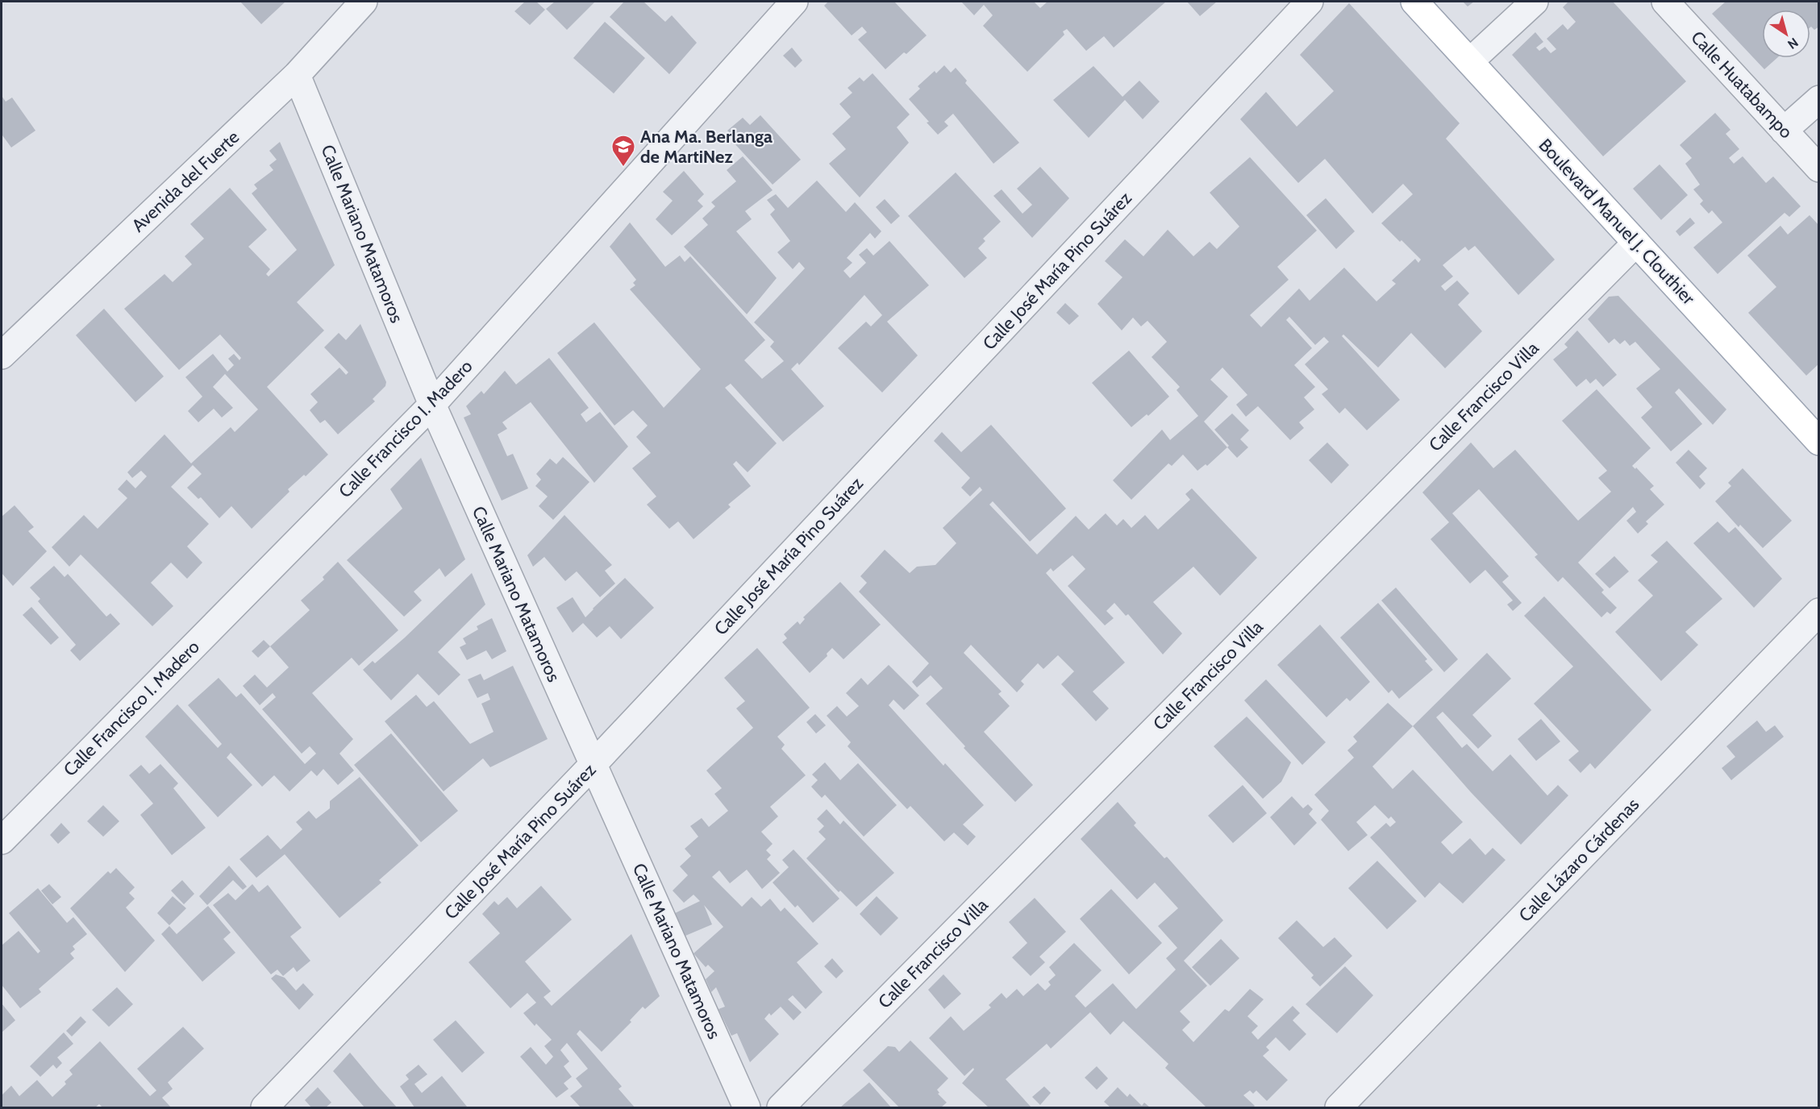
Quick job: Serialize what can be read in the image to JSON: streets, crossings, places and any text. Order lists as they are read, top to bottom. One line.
{"streets":{"main road":["Boulevard Manuel J. Clouthier"],"street":["Calle Huatabampo","Avenida del Fuerte","Calle Mariano Matamoros","Calle José María Pino Suárez","Calle Francisco Villa","Calle Francisco I. Madero","Calle Lázaro Cárdenas"]},"crossings":[["Avenida del Fuerte","Calle Mariano Matamoros"],["Boulevard Manuel J. Clouthier","Calle Francisco Villa"],["Calle Mariano Matamoros","Calle José María Pino Suárez"],["Calle Mariano Matamoros","Calle Francisco I. Madero"]],"places":{"school or university":["Ana Ma. Berlanga de MartiNez"]},"north":"bottom right"}
